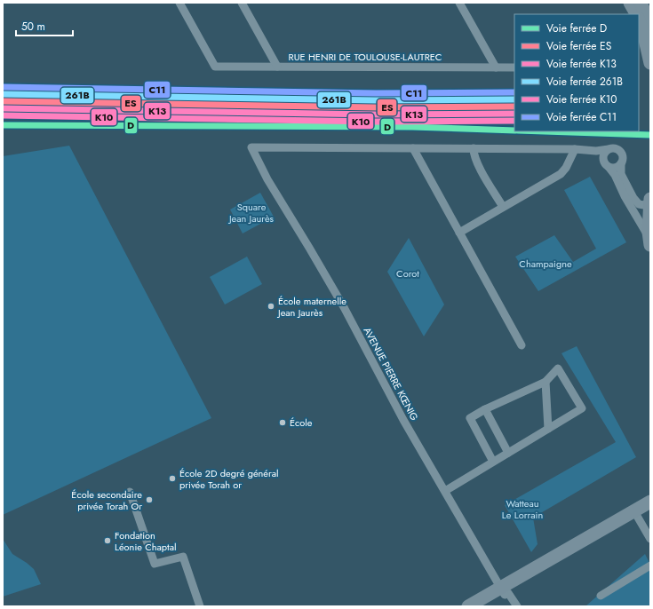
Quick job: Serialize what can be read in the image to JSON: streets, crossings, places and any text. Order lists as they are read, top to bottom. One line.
{"streets":{"street":["RUE HENRI DE TOULOUSE-LAUTREC","AVENUE PIERRE KŒNIG"]},"parks":["Square Jean Jaurès","Champaigne","Corot","Watteau Le Lorrain"],"places":["École maternelle Jean Jaurès","École","École 2D degré général privée Torah or","École secondaire privée Torah Or","Fondation Léonie Chaptal"],"lines":["rail line C11","rail line 261B","rail line ES","rail line K13","rail line K10","rail line D"],"legend":["Voie ferrée D","Voie ferrée ES","Voie ferrée K13","Voie ferrée 261B","Voie ferrée K10","Voie ferrée C11"],"scale_bar":"50 m"}
